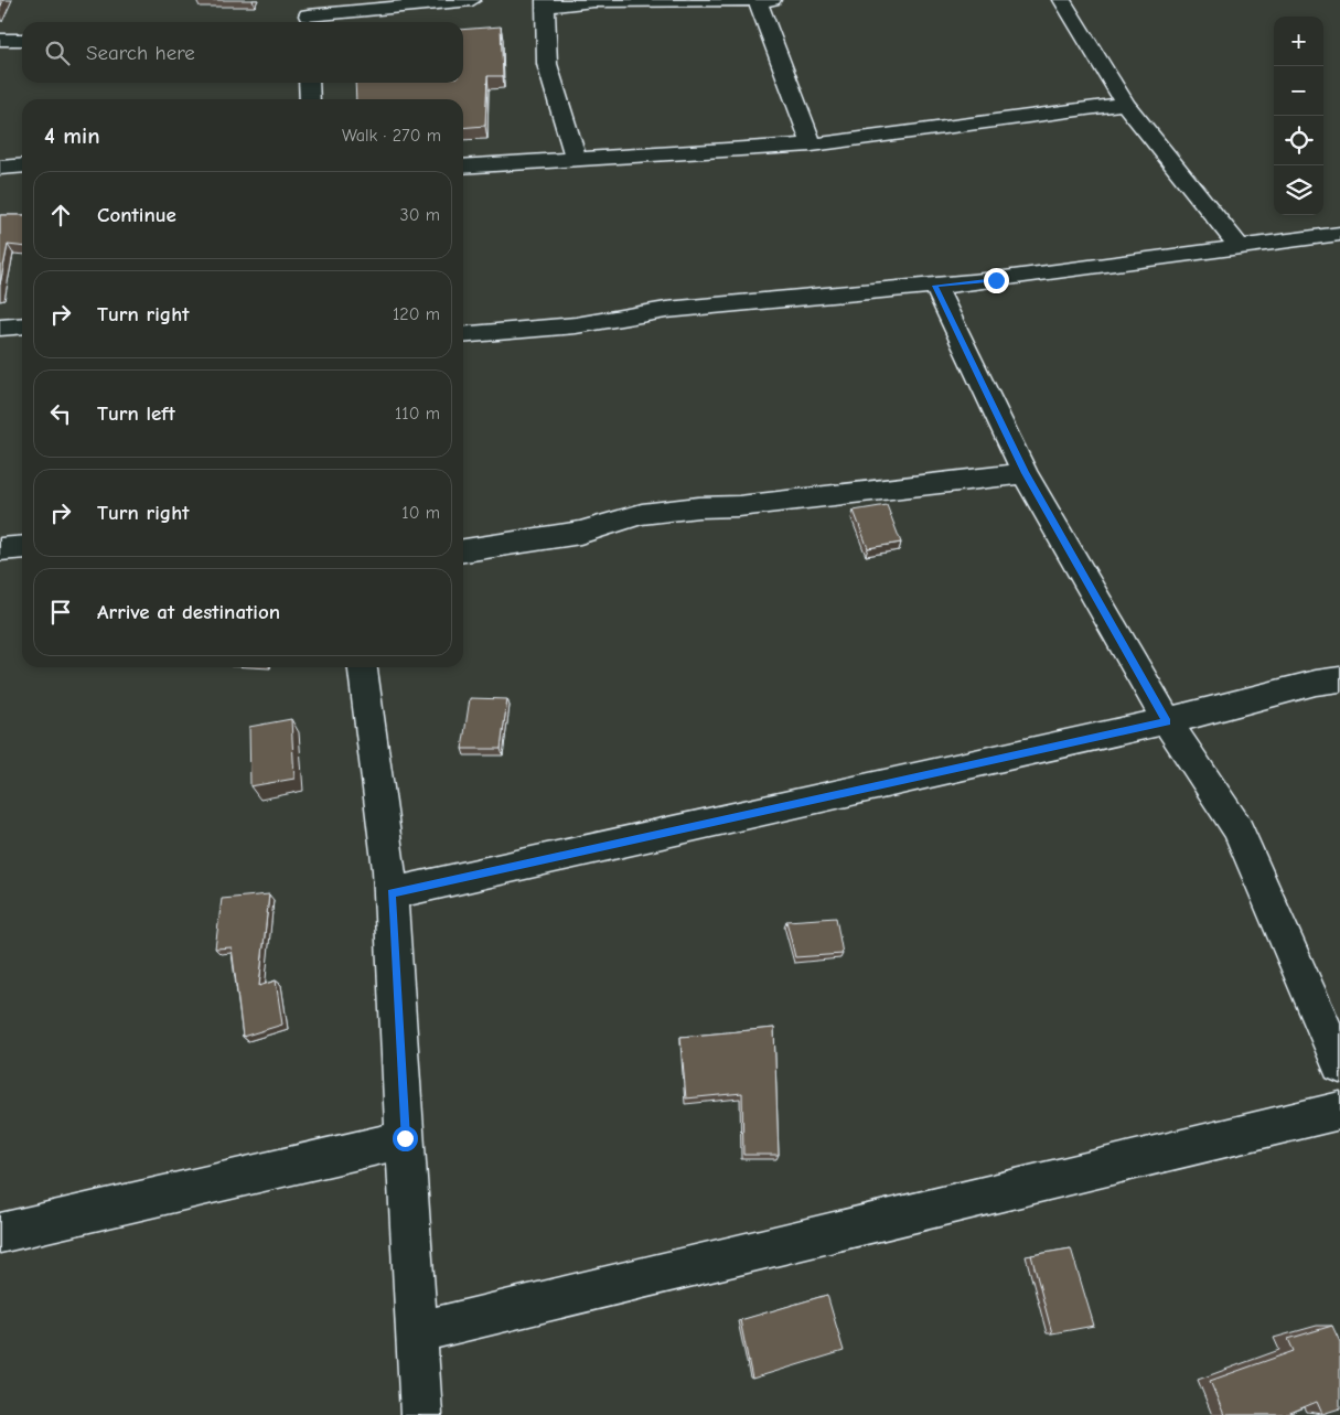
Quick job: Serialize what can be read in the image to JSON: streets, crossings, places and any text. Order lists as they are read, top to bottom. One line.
{"page":{"map_buttons":["+","−"],"search":"Search here","heading":["4 min","Walk · 270 m"],"list":[["Continue","30 m"],["Turn right","120 m"],["Turn left","110 m"],["Turn right","10 m"],"Arrive at destination"]}}
